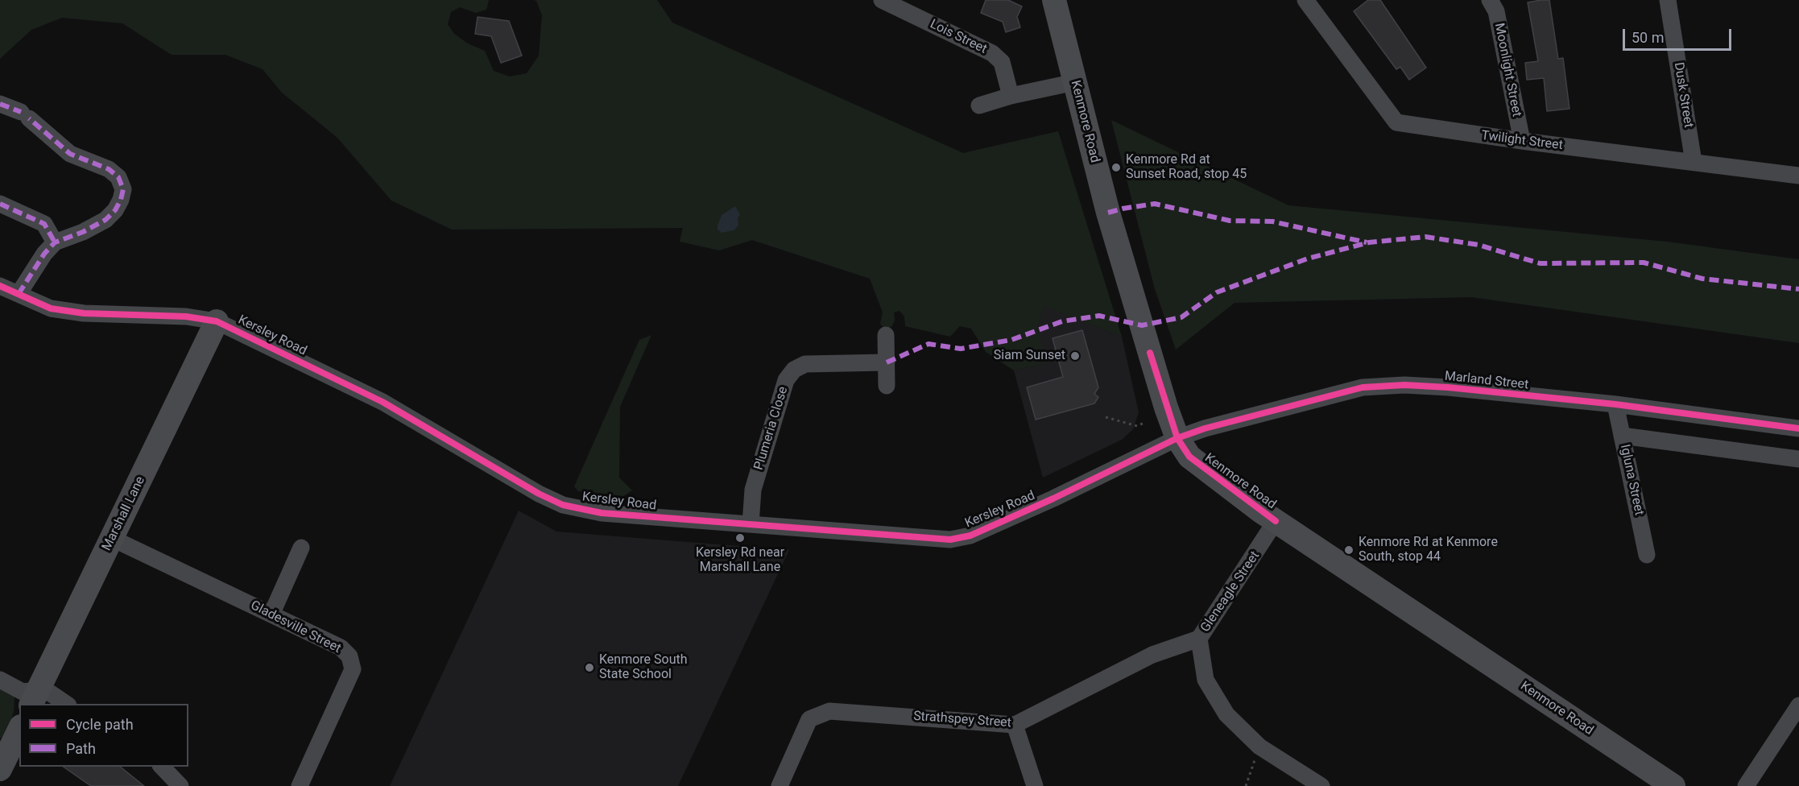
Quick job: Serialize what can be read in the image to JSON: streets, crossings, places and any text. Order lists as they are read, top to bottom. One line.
{"streets":{"street":["Lois Street","Moonlight Street","Dusk Street","Kenmore Road","Twilight Street","Kersley Road","Marland Street","Plumeria Close","Igluna Street","Marshall Lane","Gleneagle Street","Gladesville Street","Strathspey Street"]},"crossings":[["Moonlight Street","Twilight Street"],["Dusk Street","Twilight Street"],["Kenmore Road","Kersley Road"],["Kenmore Road","Marland Street"],["Kenmore Road","Gleneagle Street"],["Kersley Road","Marland Street"],["Kersley Road","Plumeria Close"],["Kersley Road","Marshall Lane"],["Marland Street","Igluna Street"],["Marshall Lane","Gladesville Street"],["Gleneagle Street","Strathspey Street"]],"places":["Kenmore Rd at Sunset Road, stop 45","Siam Sunset","Kersley Rd near Marshall Lane","Kenmore Rd at Kenmore South, stop 44","Kenmore South State School"],"legend":["Cycle path","Path"],"scale_bar":"50 m"}
